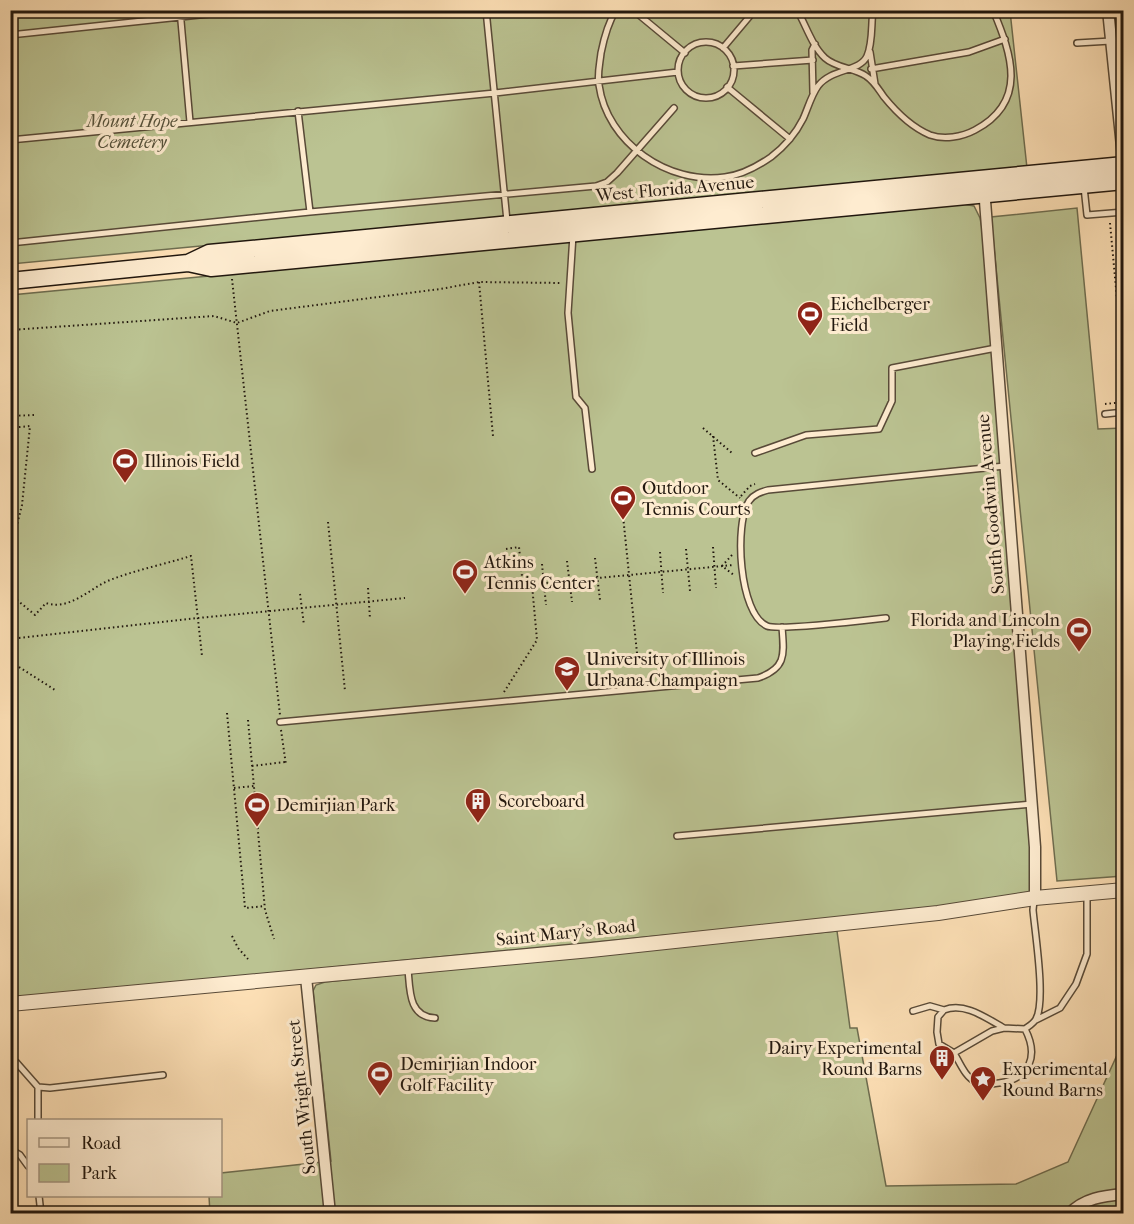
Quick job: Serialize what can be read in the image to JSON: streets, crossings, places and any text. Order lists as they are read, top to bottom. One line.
{"streets":{"main road":["West Florida Avenue"],"street":["South Goodwin Avenue","Saint Mary's Road","South Wright Street"]},"crossings":[["West Florida Avenue","South Goodwin Avenue"],["South Goodwin Avenue","Saint Mary's Road"],["Saint Mary's Road","South Wright Street"]],"parks":["Mount Hope Cemetery"],"places":{"sports":["Eichelberger Field","Illinois Field","Outdoor Tennis Courts","Atkins Tennis Center","Florida and Lincoln Playing Fields","Demirjian Park","Demirjian Indoor Golf Facility"],"school or university":["University of Illinois Urbana-Champaign"],"building":["Scoreboard","Dairy Experimental Round Barns"],"place":["Experimental Round Barns"]},"legend":["Road","Park"]}
